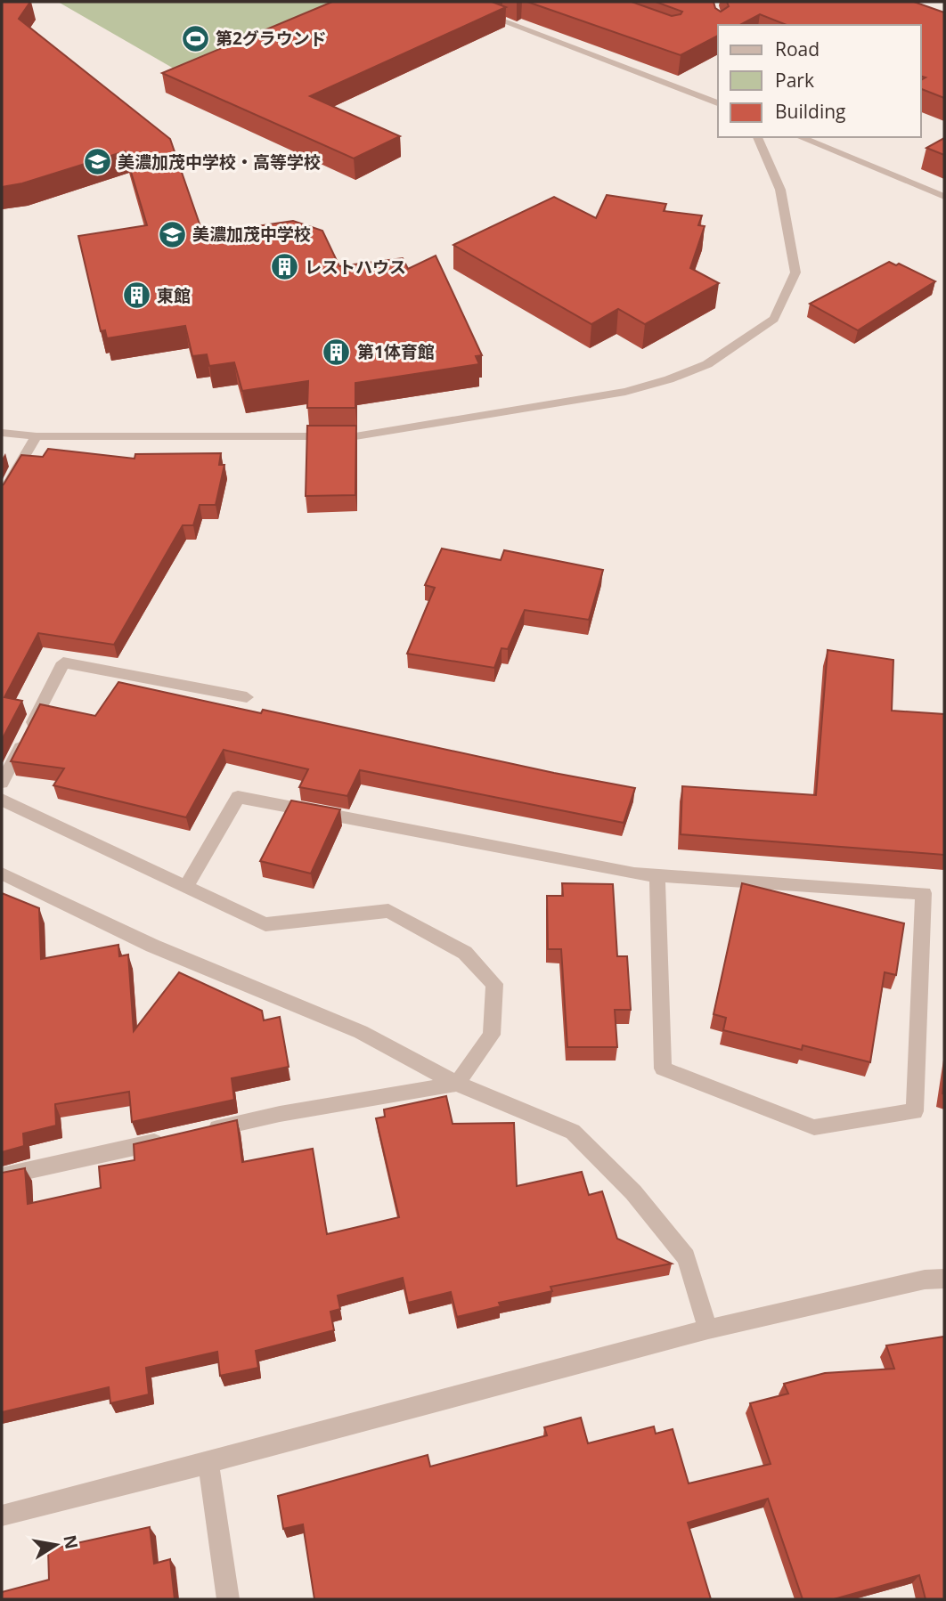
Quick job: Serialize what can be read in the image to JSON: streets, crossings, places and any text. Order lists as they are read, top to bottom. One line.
{"places":{"sports":["第2グラウンド"],"school or university":["美濃加茂中学校・高等学校","美濃加茂中学校"],"building":["レストハウス","東館","第1体育館"]},"legend":["Road","Park","Building"],"north":"right"}
